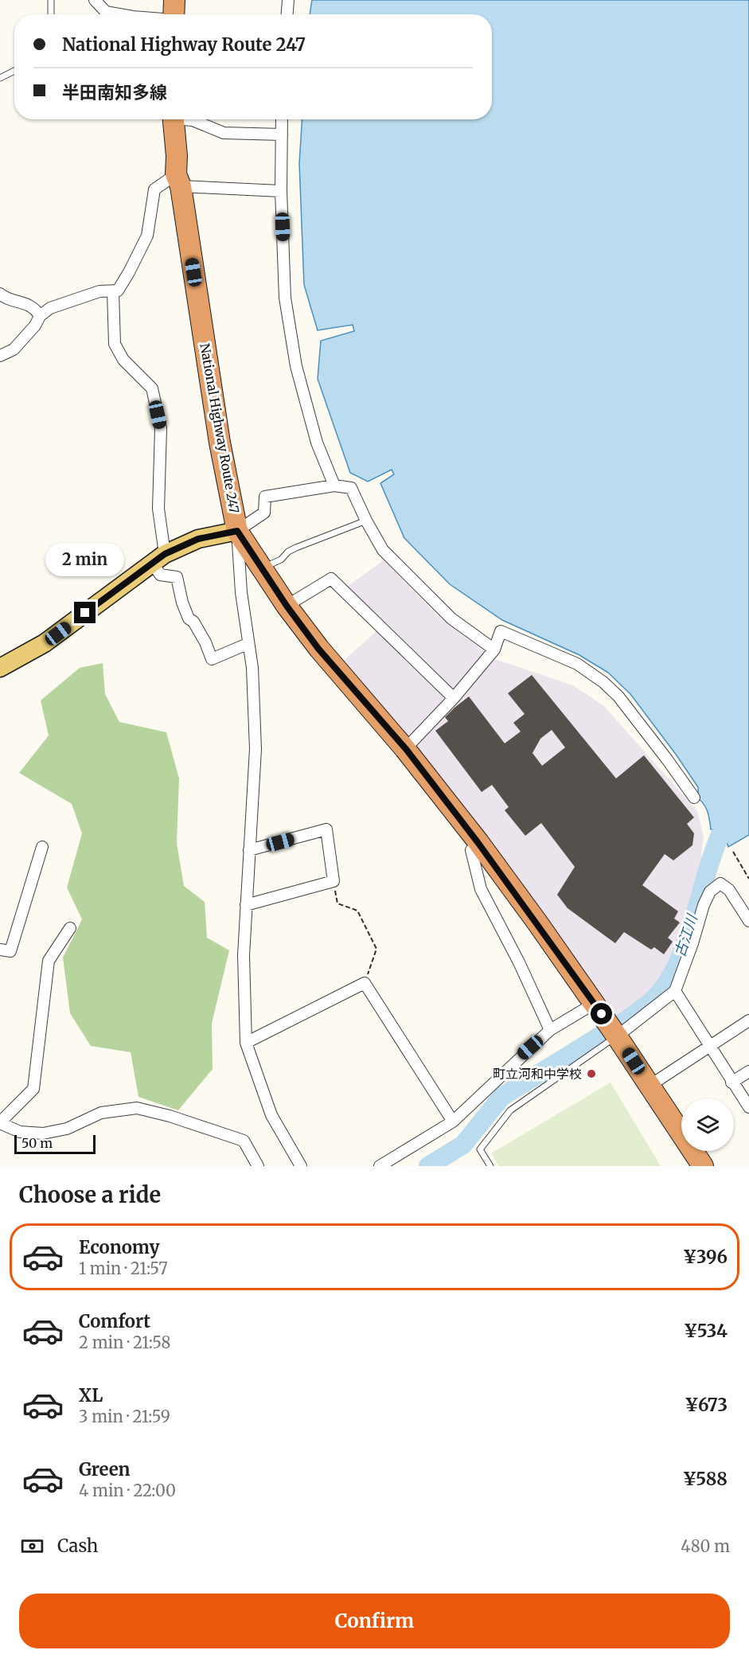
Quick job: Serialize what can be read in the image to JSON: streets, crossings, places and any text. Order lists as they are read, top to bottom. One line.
{"streets":{"highway":["National Highway Route 247"]},"water":["古江川"],"places":["町立河和中学校"],"scale_bar":"50 m","page":{"banner":["National Highway Route 247","半田南知多線"],"bubble":"2 min","scale":"50 m","heading":"Choose a ride","list":[{"name":"Economy","note":"1 min · 21:57","value":"¥396"},{"name":"Comfort","note":"2 min · 21:58","value":"¥534"},{"name":"XL","note":"3 min · 21:59","value":"¥673"},{"name":"Green","note":"4 min · 22:00","value":"¥588"}],"pay":["Cash","480 m"],"buttons":"Confirm"}}
